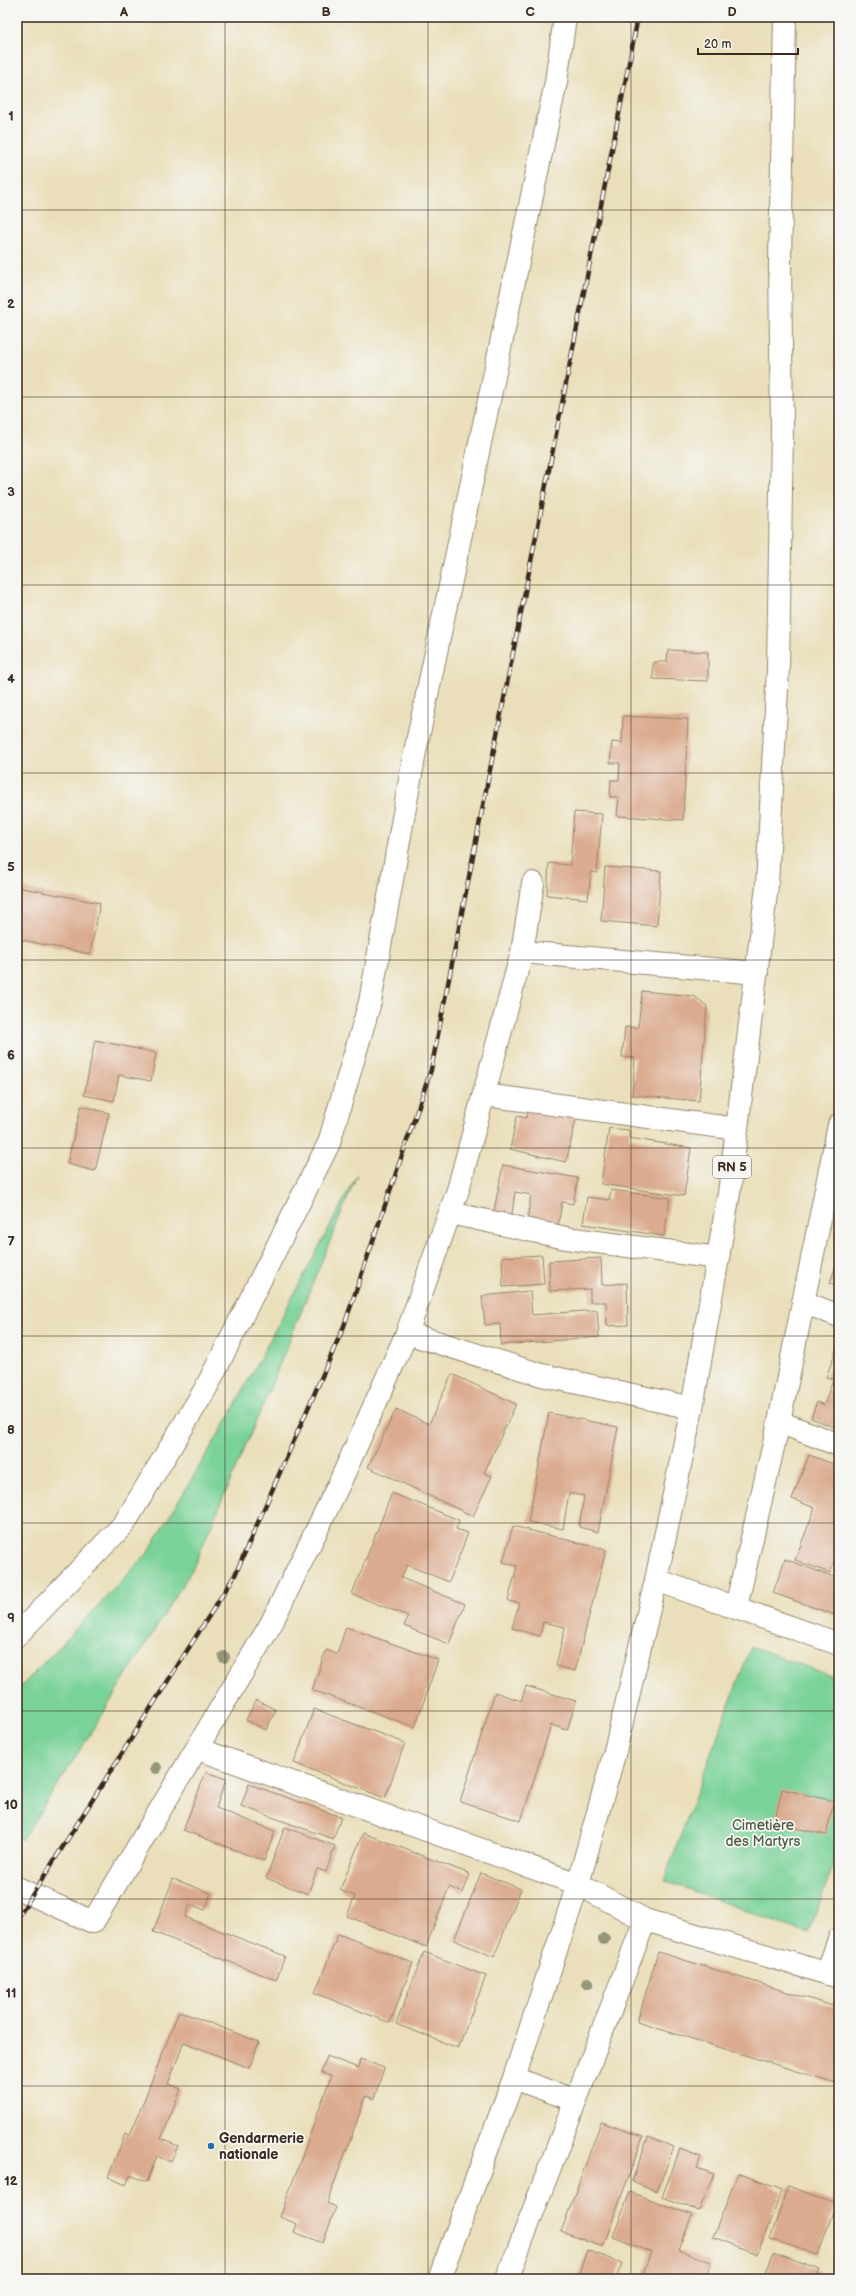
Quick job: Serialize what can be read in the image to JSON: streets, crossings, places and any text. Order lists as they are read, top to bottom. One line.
{"streets":{"street":["RN 5"]},"parks":["Cimetière des Martyrs"],"places":["Gendarmerie nationale"],"scale_bar":"20 m","grid":{"columns":["A","B","C","D"],"rows":["1","2","3","4","5","6","7","8","9","10","11","12"]}}
